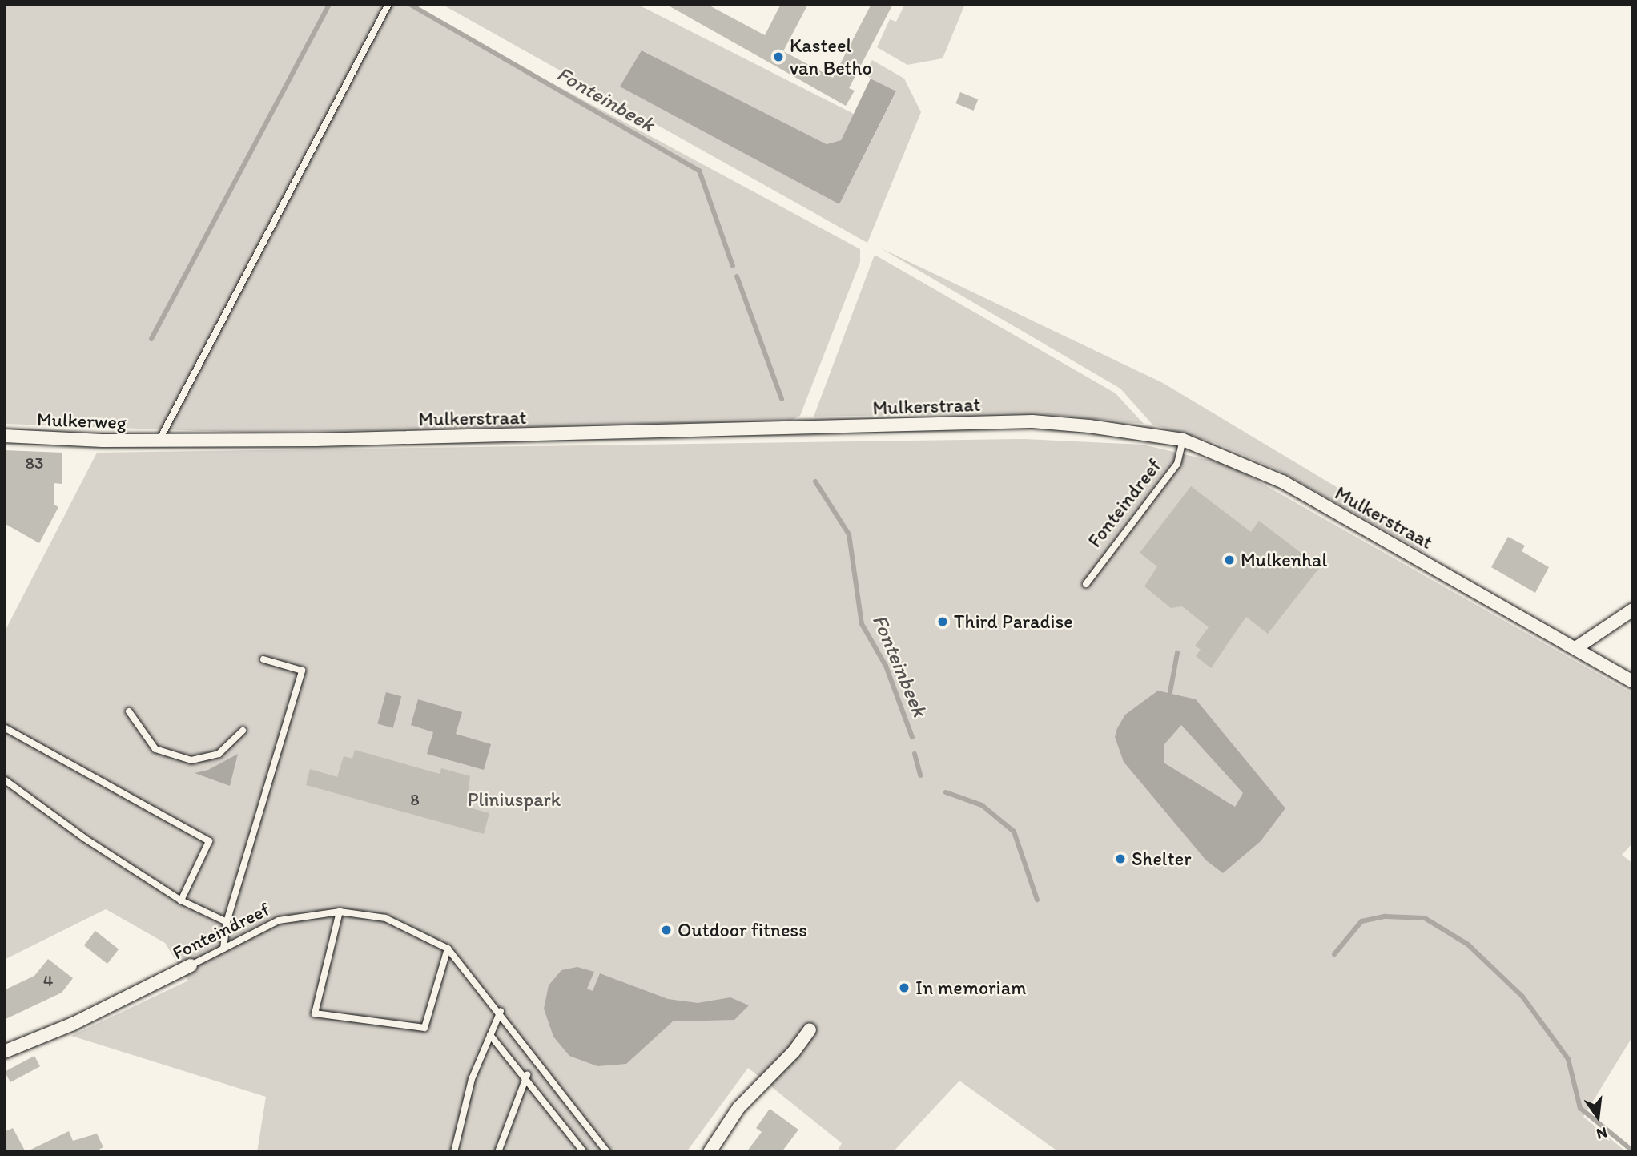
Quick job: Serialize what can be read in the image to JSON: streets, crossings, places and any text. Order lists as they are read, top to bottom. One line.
{"streets":{"street":["Mulkerstraat","Mulkerweg","Fonteindreef"]},"crossings":[["Mulkerstraat","Mulkerweg"],["Mulkerstraat","Fonteindreef"]],"water":["Fonteinbeek"],"parks":["Pliniuspark"],"places":["Kasteel van Betho","Mulkenhal","Third Paradise","Shelter","Outdoor fitness","In memoriam"],"house_numbers":["83","8","4"],"north":"bottom"}
